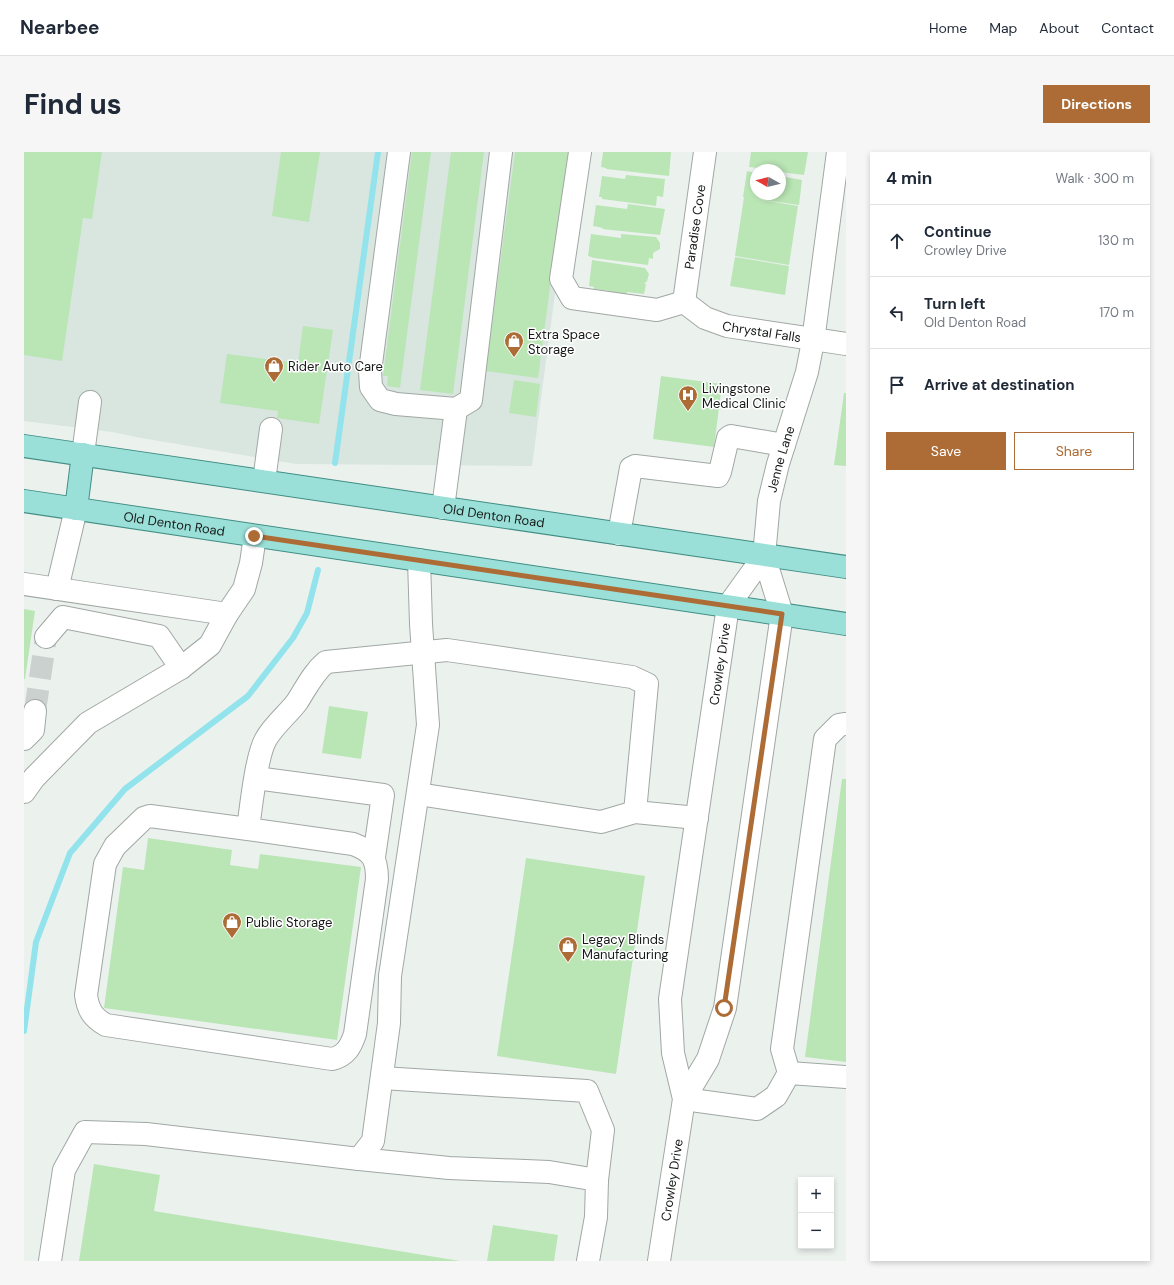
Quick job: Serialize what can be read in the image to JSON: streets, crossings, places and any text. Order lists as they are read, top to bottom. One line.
{"streets":{"main road":["Old Denton Road"],"street":["Paradise Cove","Chrystal Falls","Jenne Lane","Crowley Drive"]},"crossings":[["Paradise Cove","Chrystal Falls"],["Chrystal Falls","Jenne Lane"],["Jenne Lane","Old Denton Road"],["Jenne Lane","Crowley Drive"],["Old Denton Road","Crowley Drive"]],"places":{"shop":["Extra Space Storage","Rider Auto Care","Public Storage","Legacy Blinds Manufacturing"],"hospital":["Livingstone Medical Clinic"]},"north":"left","page":{"header":"Nearbee","nav":["Home","Map","About","Contact"],"buttons":["Directions",["Save","Share"]],"title":"Find us","heading":["4 min","Walk · 300 m"],"list":[["Continue","Crowley Drive","130 m"],["Turn left","Old Denton Road","170 m"],"Arrive at destination"],"map_buttons":["+","−"]}}
